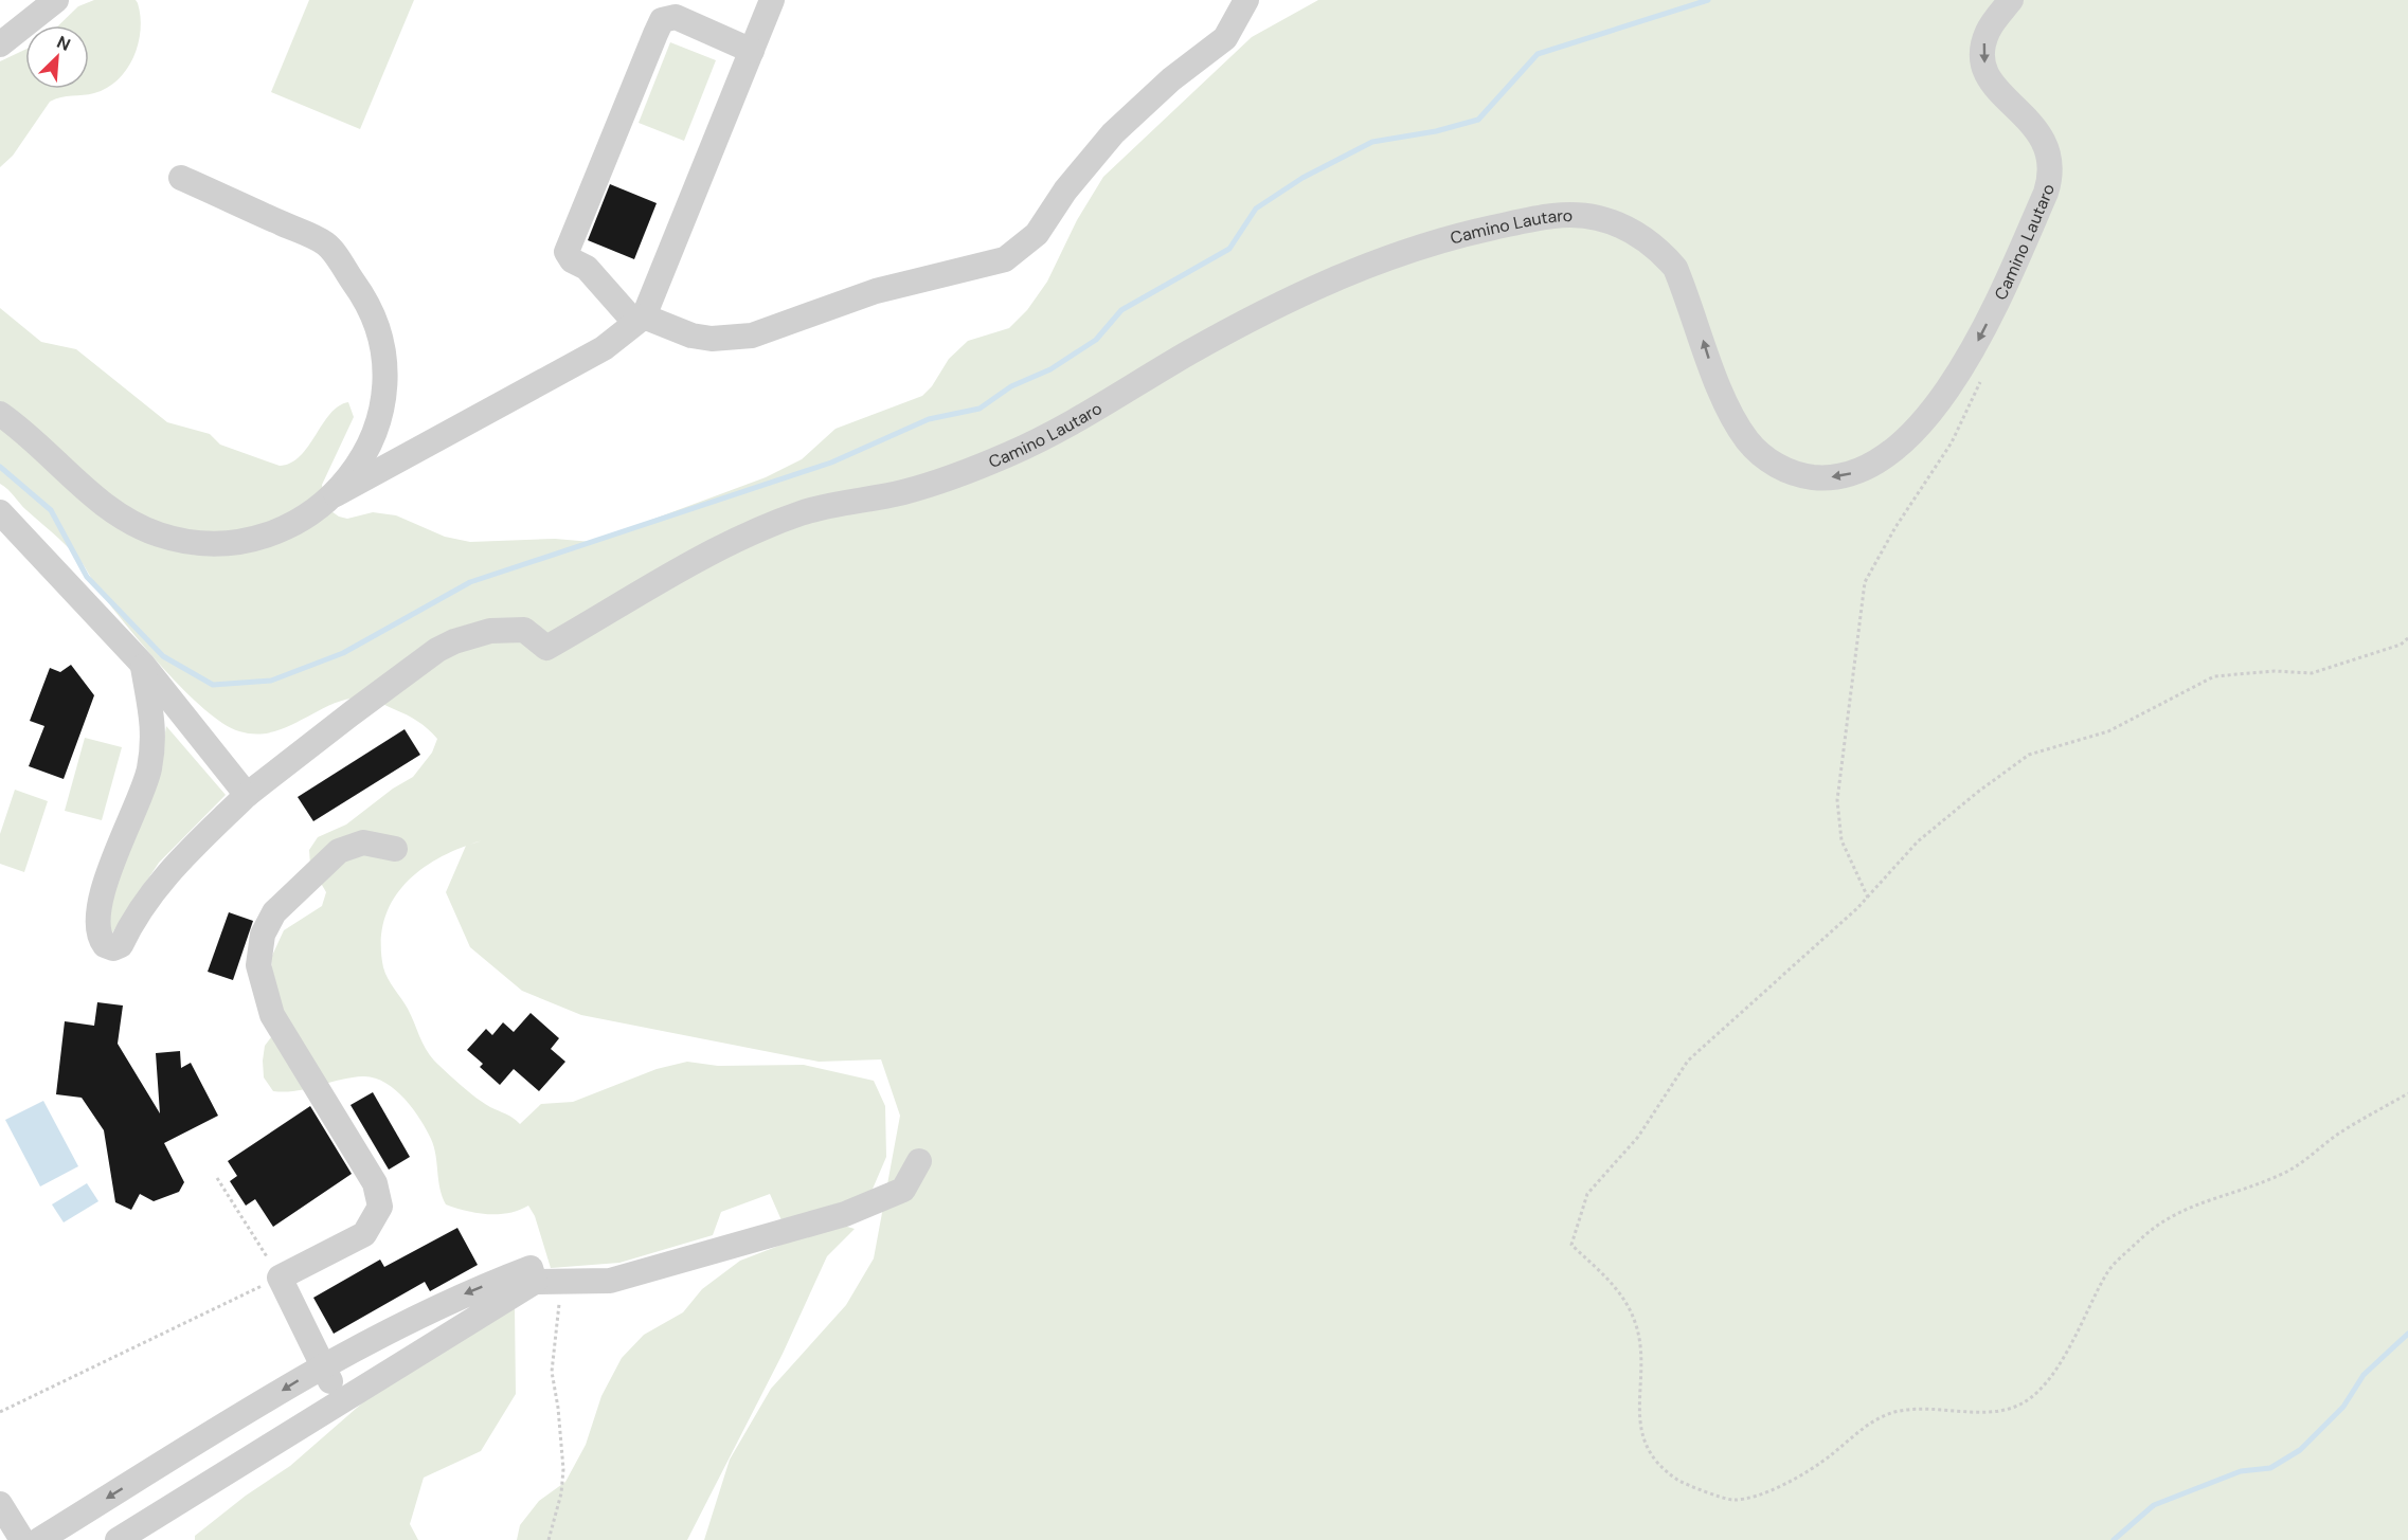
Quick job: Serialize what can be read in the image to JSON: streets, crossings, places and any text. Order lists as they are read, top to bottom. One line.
{"streets":{"street":["Camino Lautaro"]},"north":"top right"}
